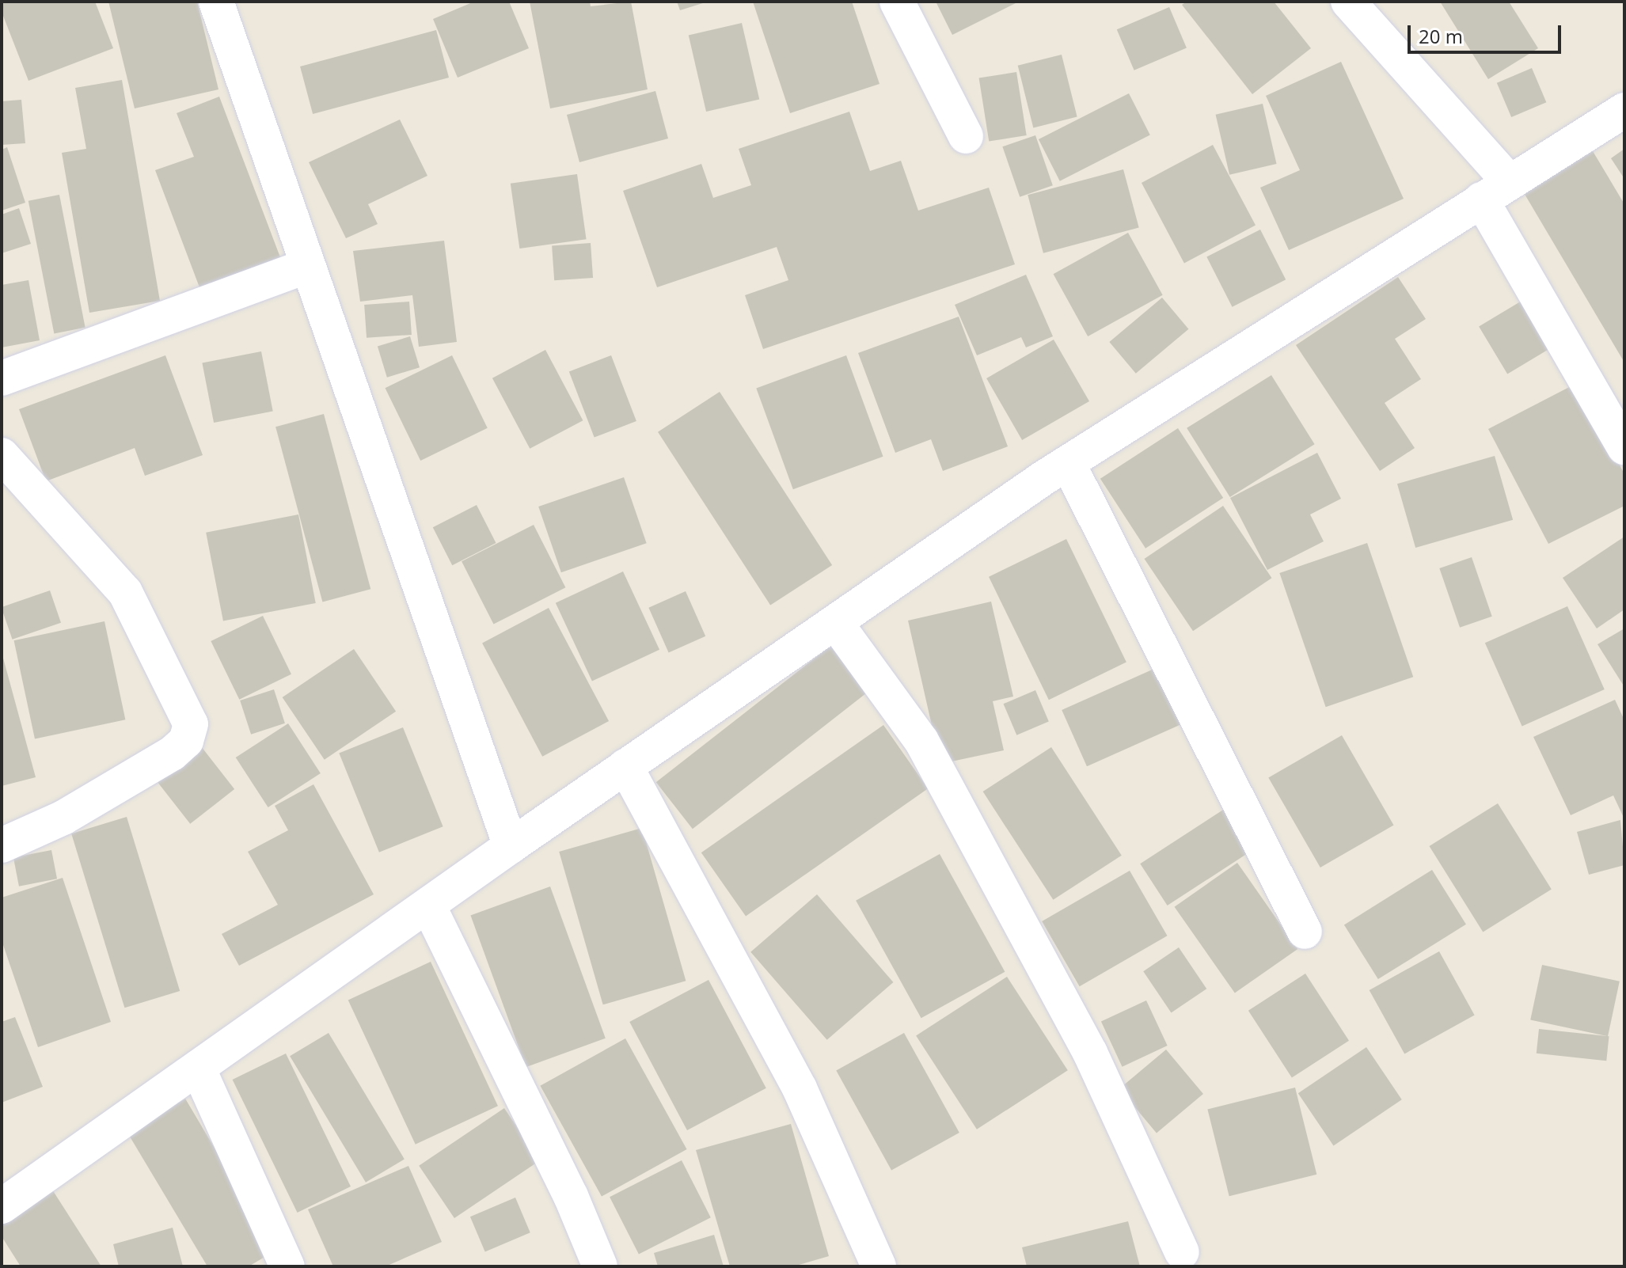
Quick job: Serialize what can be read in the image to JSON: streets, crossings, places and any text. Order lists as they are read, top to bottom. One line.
{"scale_bar":"20 m"}
